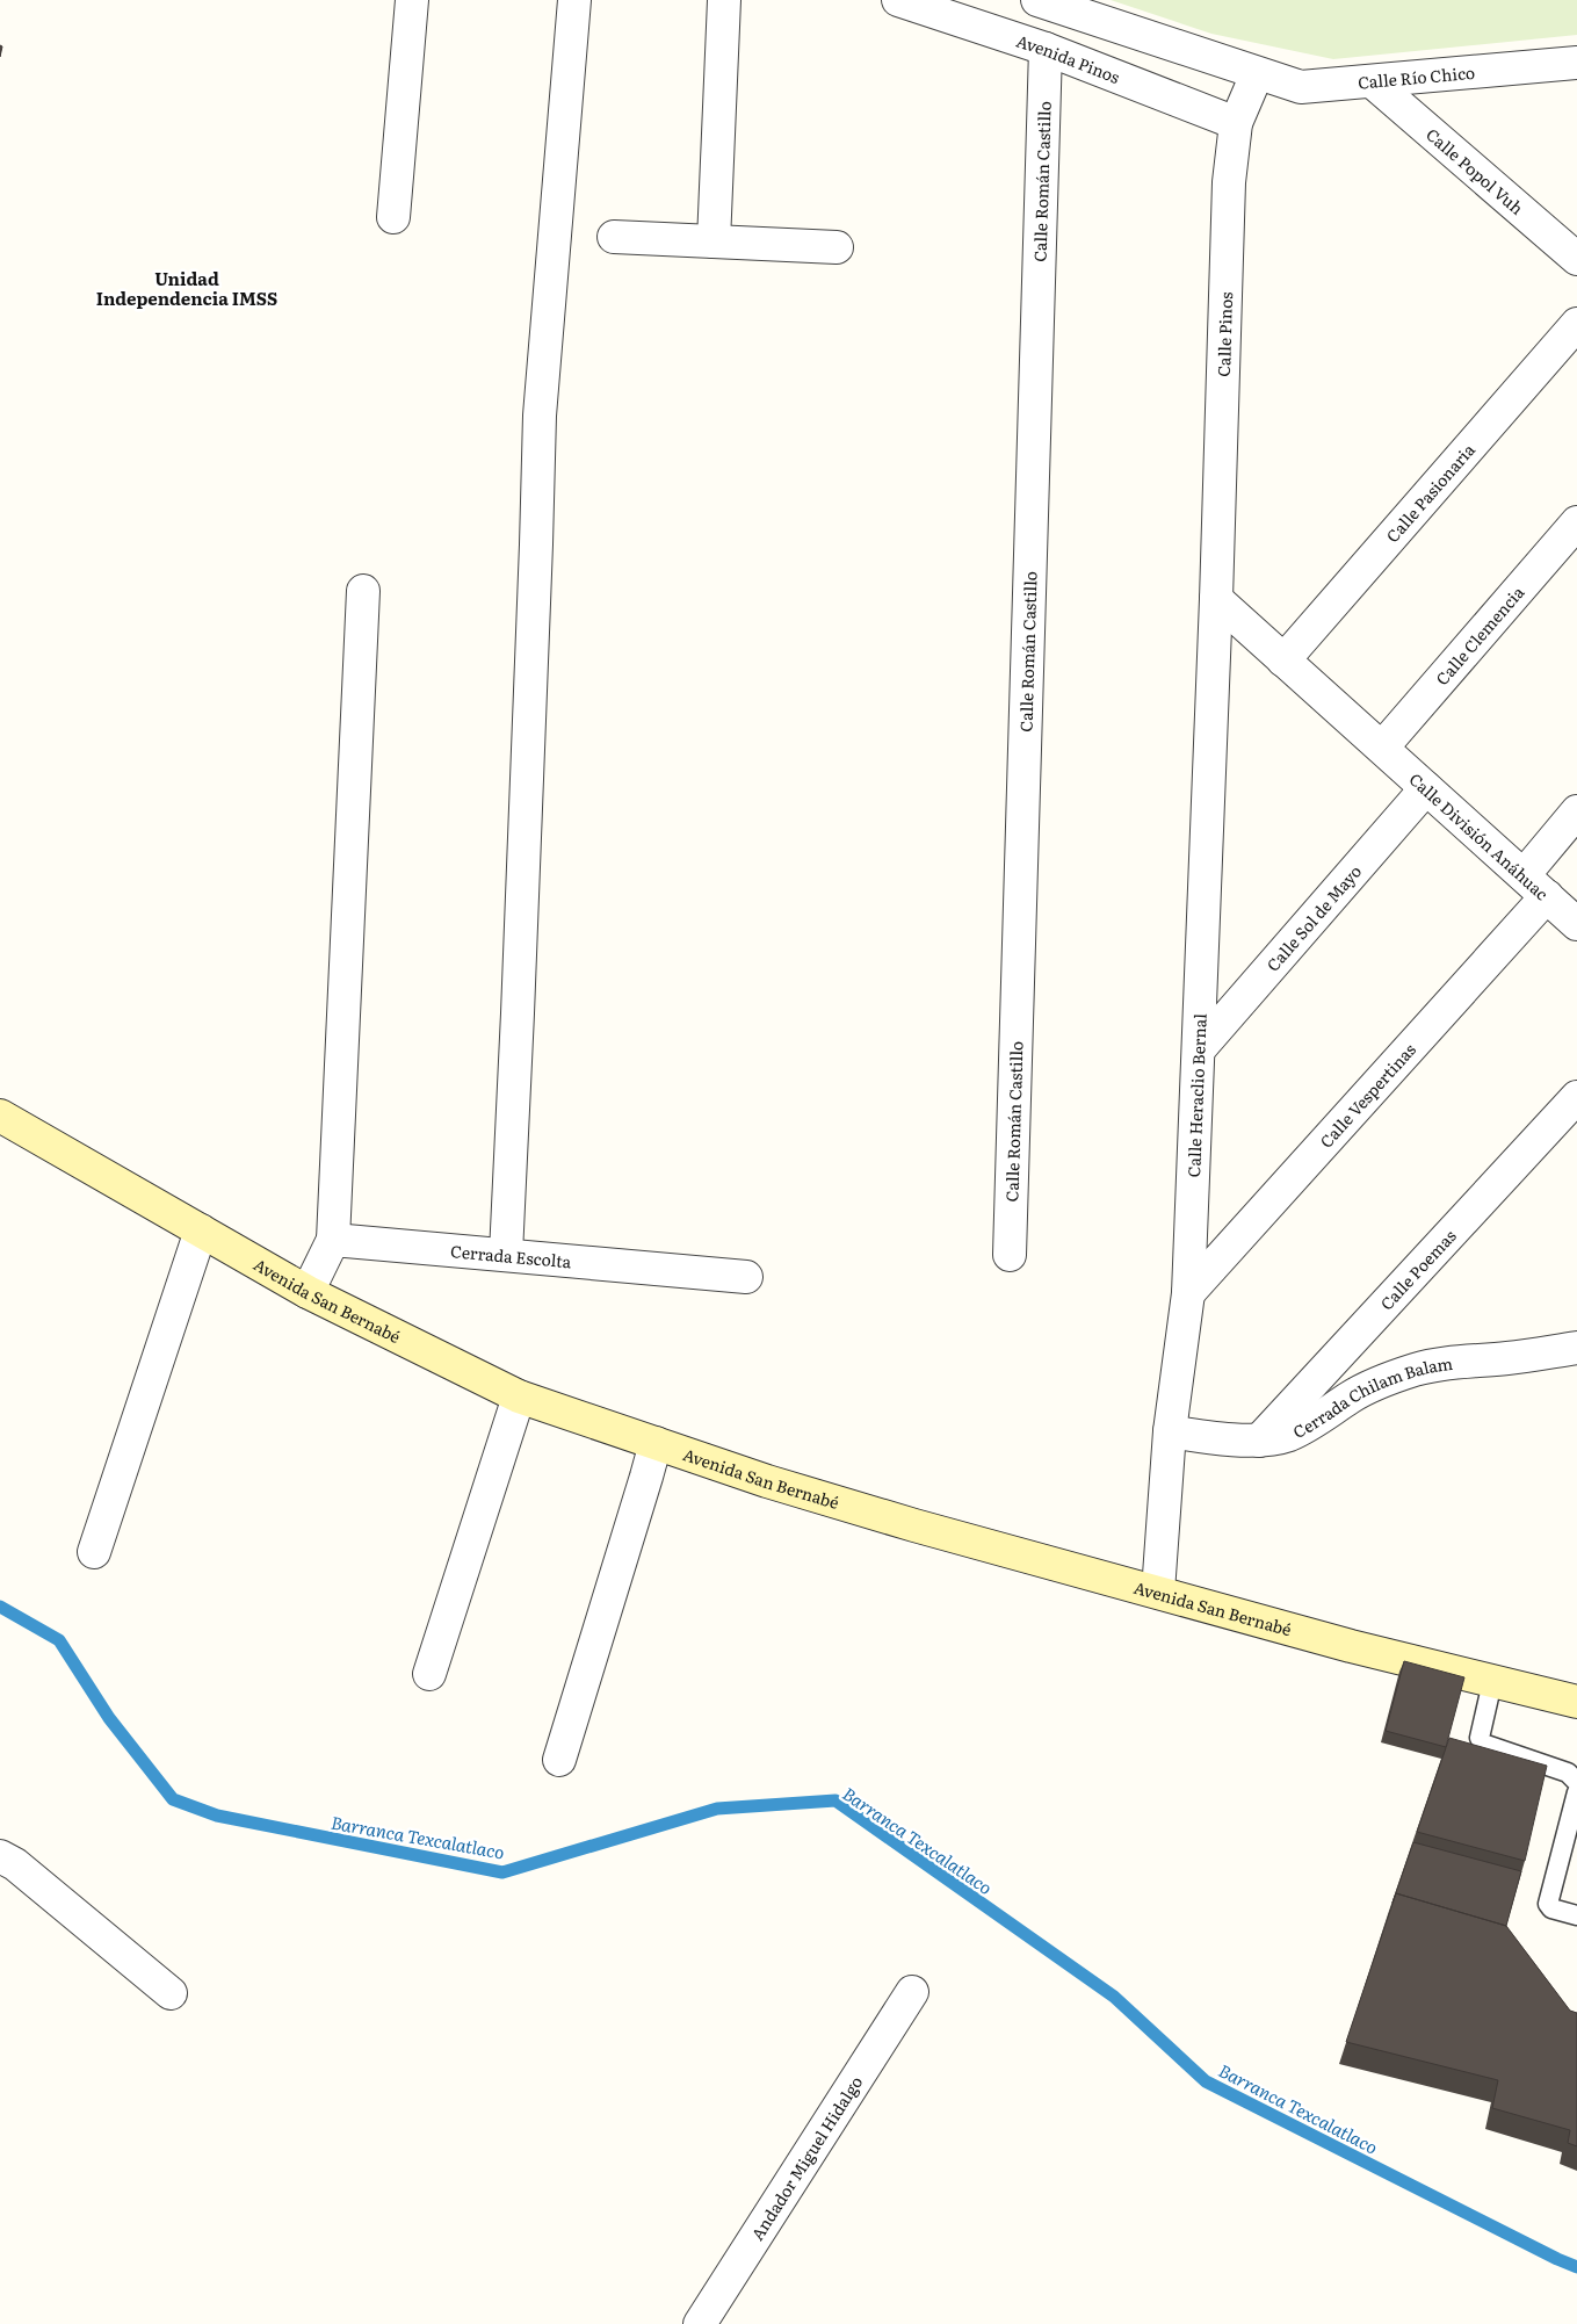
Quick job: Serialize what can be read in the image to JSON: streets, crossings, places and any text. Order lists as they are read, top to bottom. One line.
{"streets":{"main road":["Avenida San Bernabé"],"street":["Avenida Pinos","Calle Río Chico","Calle Popol Vuh","Calle Román Castillo","Calle Pinos","Calle Pasionaria","Calle Clemencia","Calle División Anáhuac","Calle Sol de Mayo","Calle Vespertinas","Calle Heraclio Bernal","Cerrada Escolta","Calle Poemas","Cerrada Chilam Balam","Andador Miguel Hidalgo"]},"crossings":[["Avenida Pinos","Calle Román Castillo"],["Avenida Pinos","Calle Pinos"],["Calle Río Chico","Calle Popol Vuh"],["Calle Río Chico","Calle Pinos"],["Calle Pinos","Calle Heraclio Bernal"],["Calle Clemencia","Calle División Anáhuac"],["Calle División Anáhuac","Calle Sol de Mayo"],["Calle División Anáhuac","Calle Vespertinas"],["Calle Sol de Mayo","Calle Heraclio Bernal"],["Calle Vespertinas","Calle Heraclio Bernal"],["Calle Heraclio Bernal","Avenida San Bernabé"],["Calle Heraclio Bernal","Cerrada Chilam Balam"],["Calle Poemas","Cerrada Chilam Balam"]],"districts":["Unidad Independencia IMSS"],"water":["Barranca Texcalatlaco"]}
